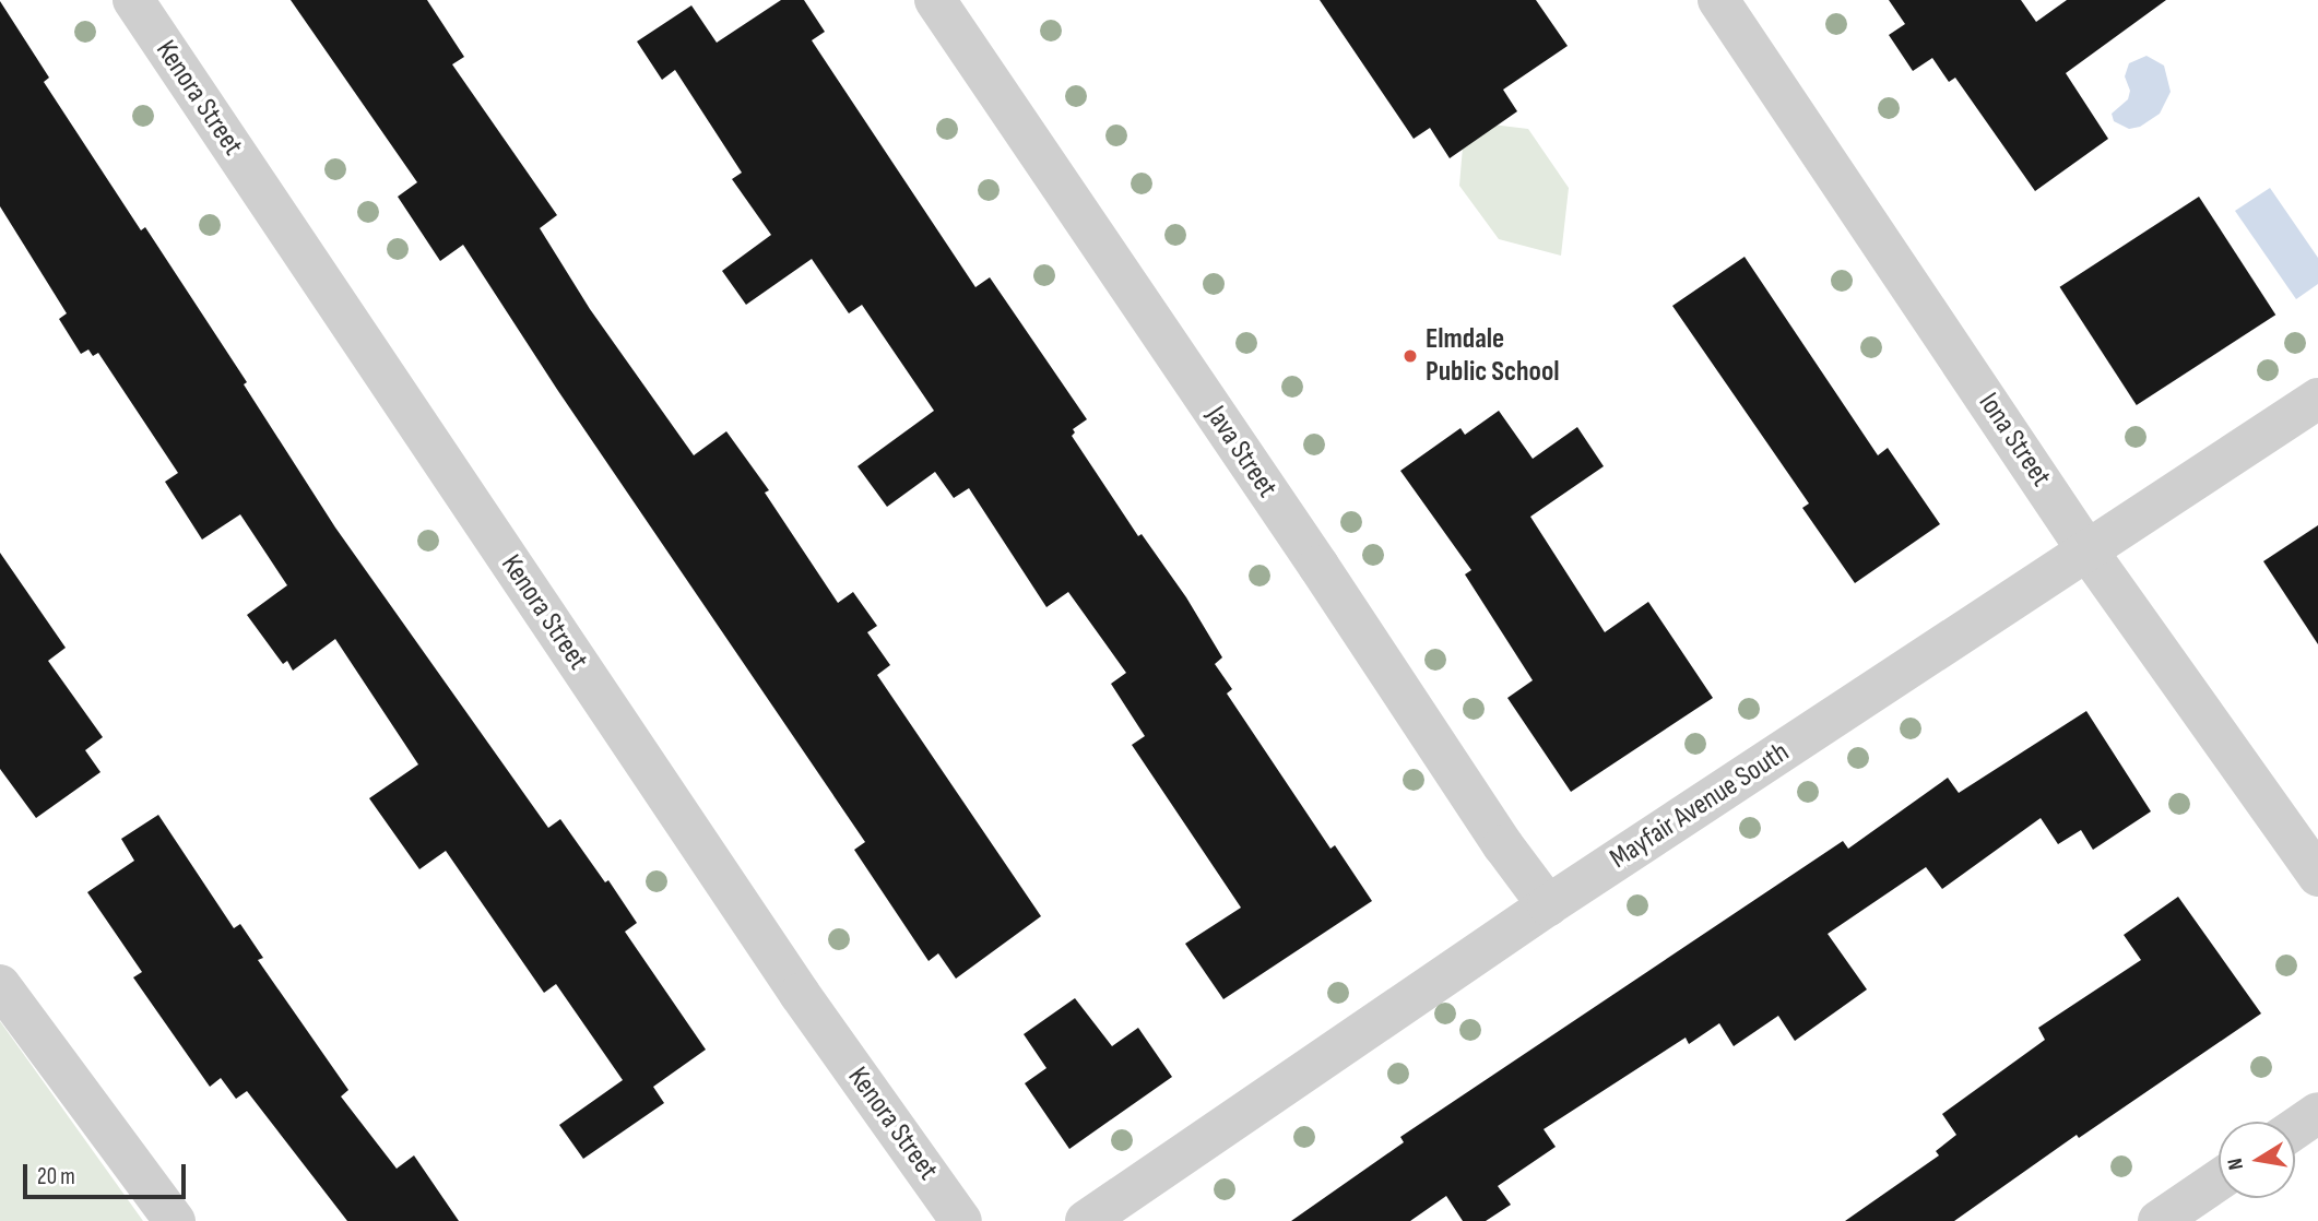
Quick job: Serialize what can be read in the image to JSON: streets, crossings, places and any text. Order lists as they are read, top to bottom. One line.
{"streets":{"street":["Kenora Street","Iona Street","Java Street","Mayfair Avenue South"]},"crossings":[["Iona Street","Mayfair Avenue South"],["Java Street","Mayfair Avenue South"]],"places":["Elmdale Public School"],"scale_bar":"20 m","north":"left"}
